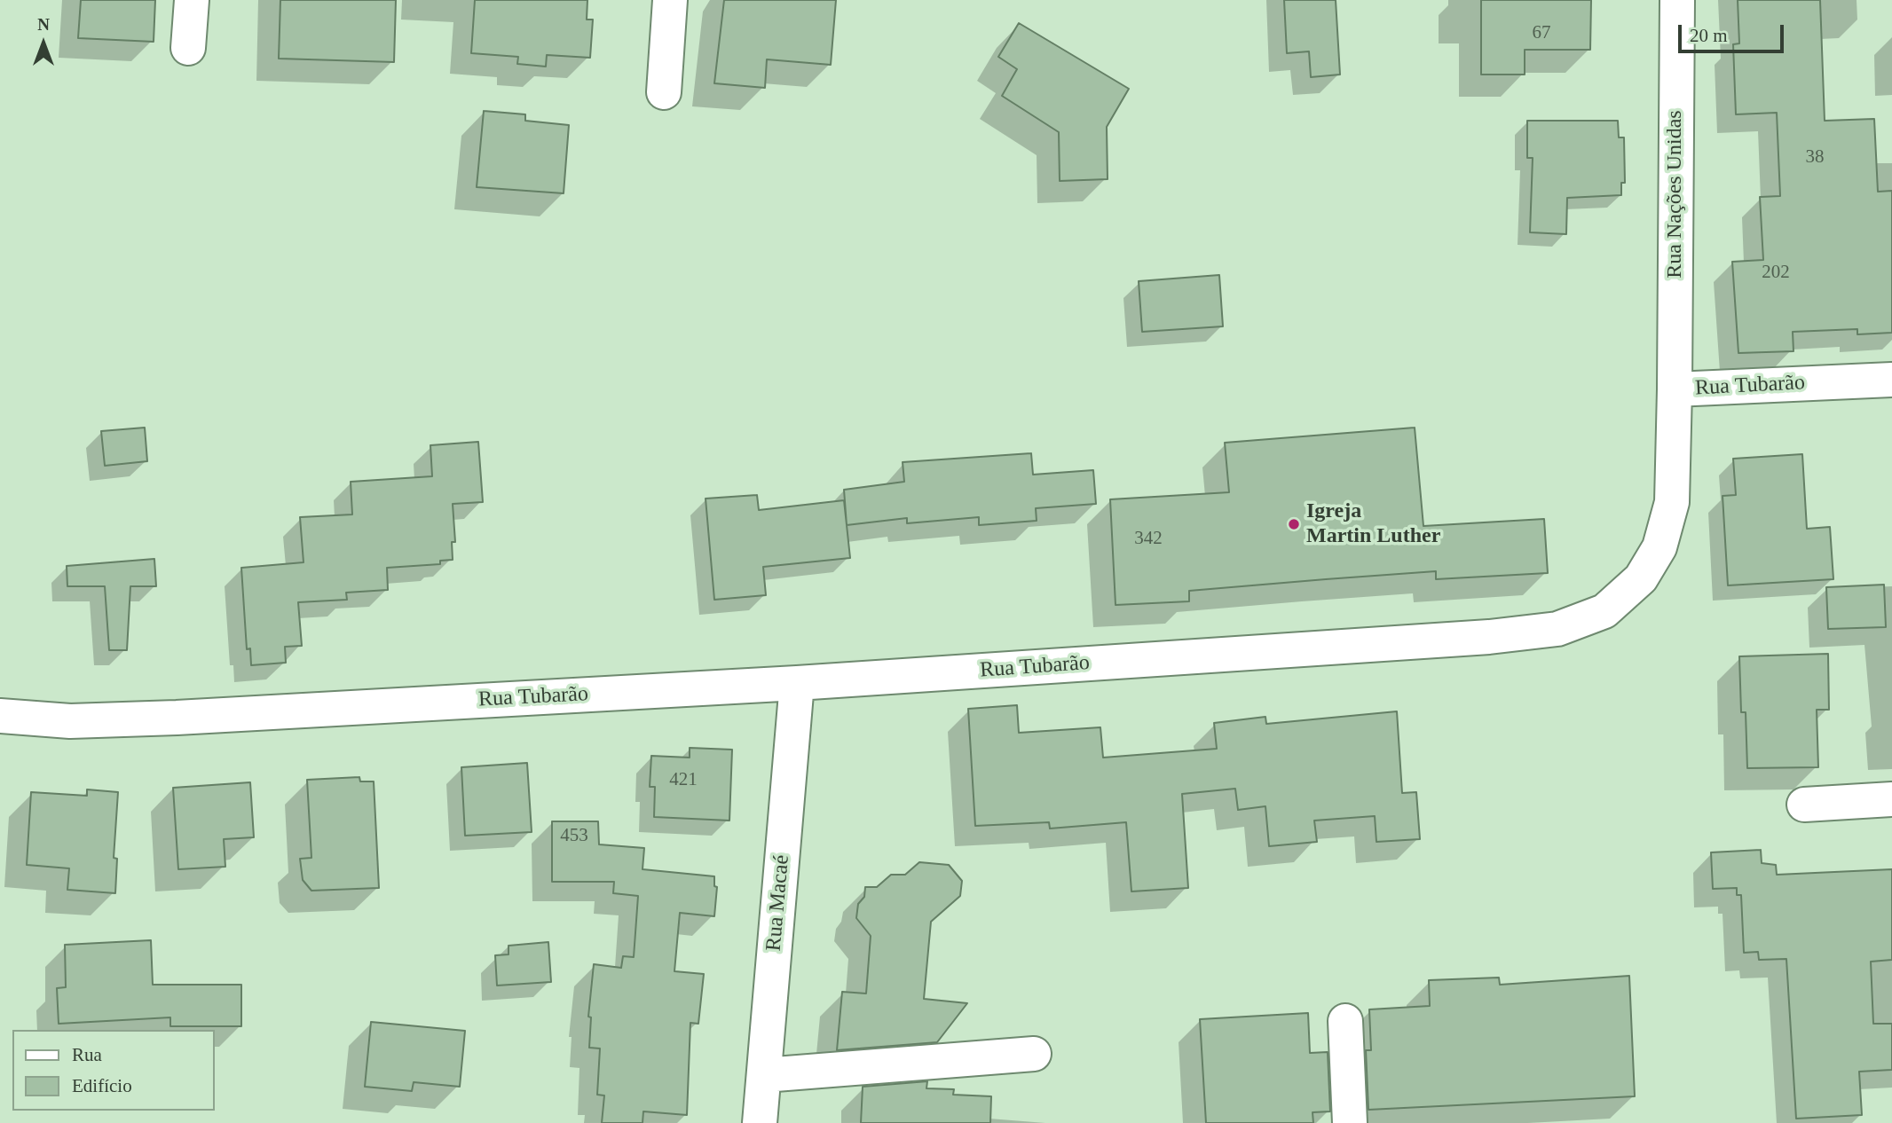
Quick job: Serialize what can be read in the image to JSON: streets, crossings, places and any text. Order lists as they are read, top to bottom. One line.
{"streets":{"street":["Rua Nações Unidas","Rua Tubarão","Rua Macaé"]},"crossings":[["Rua Nações Unidas","Rua Tubarão"],["Rua Tubarão","Rua Macaé"]],"places":["Igreja Martin Luther"],"house_numbers":["67","38","202","342","421","453"],"legend":["Rua","Edifício"],"scale_bar":"20 m","north":"top"}
